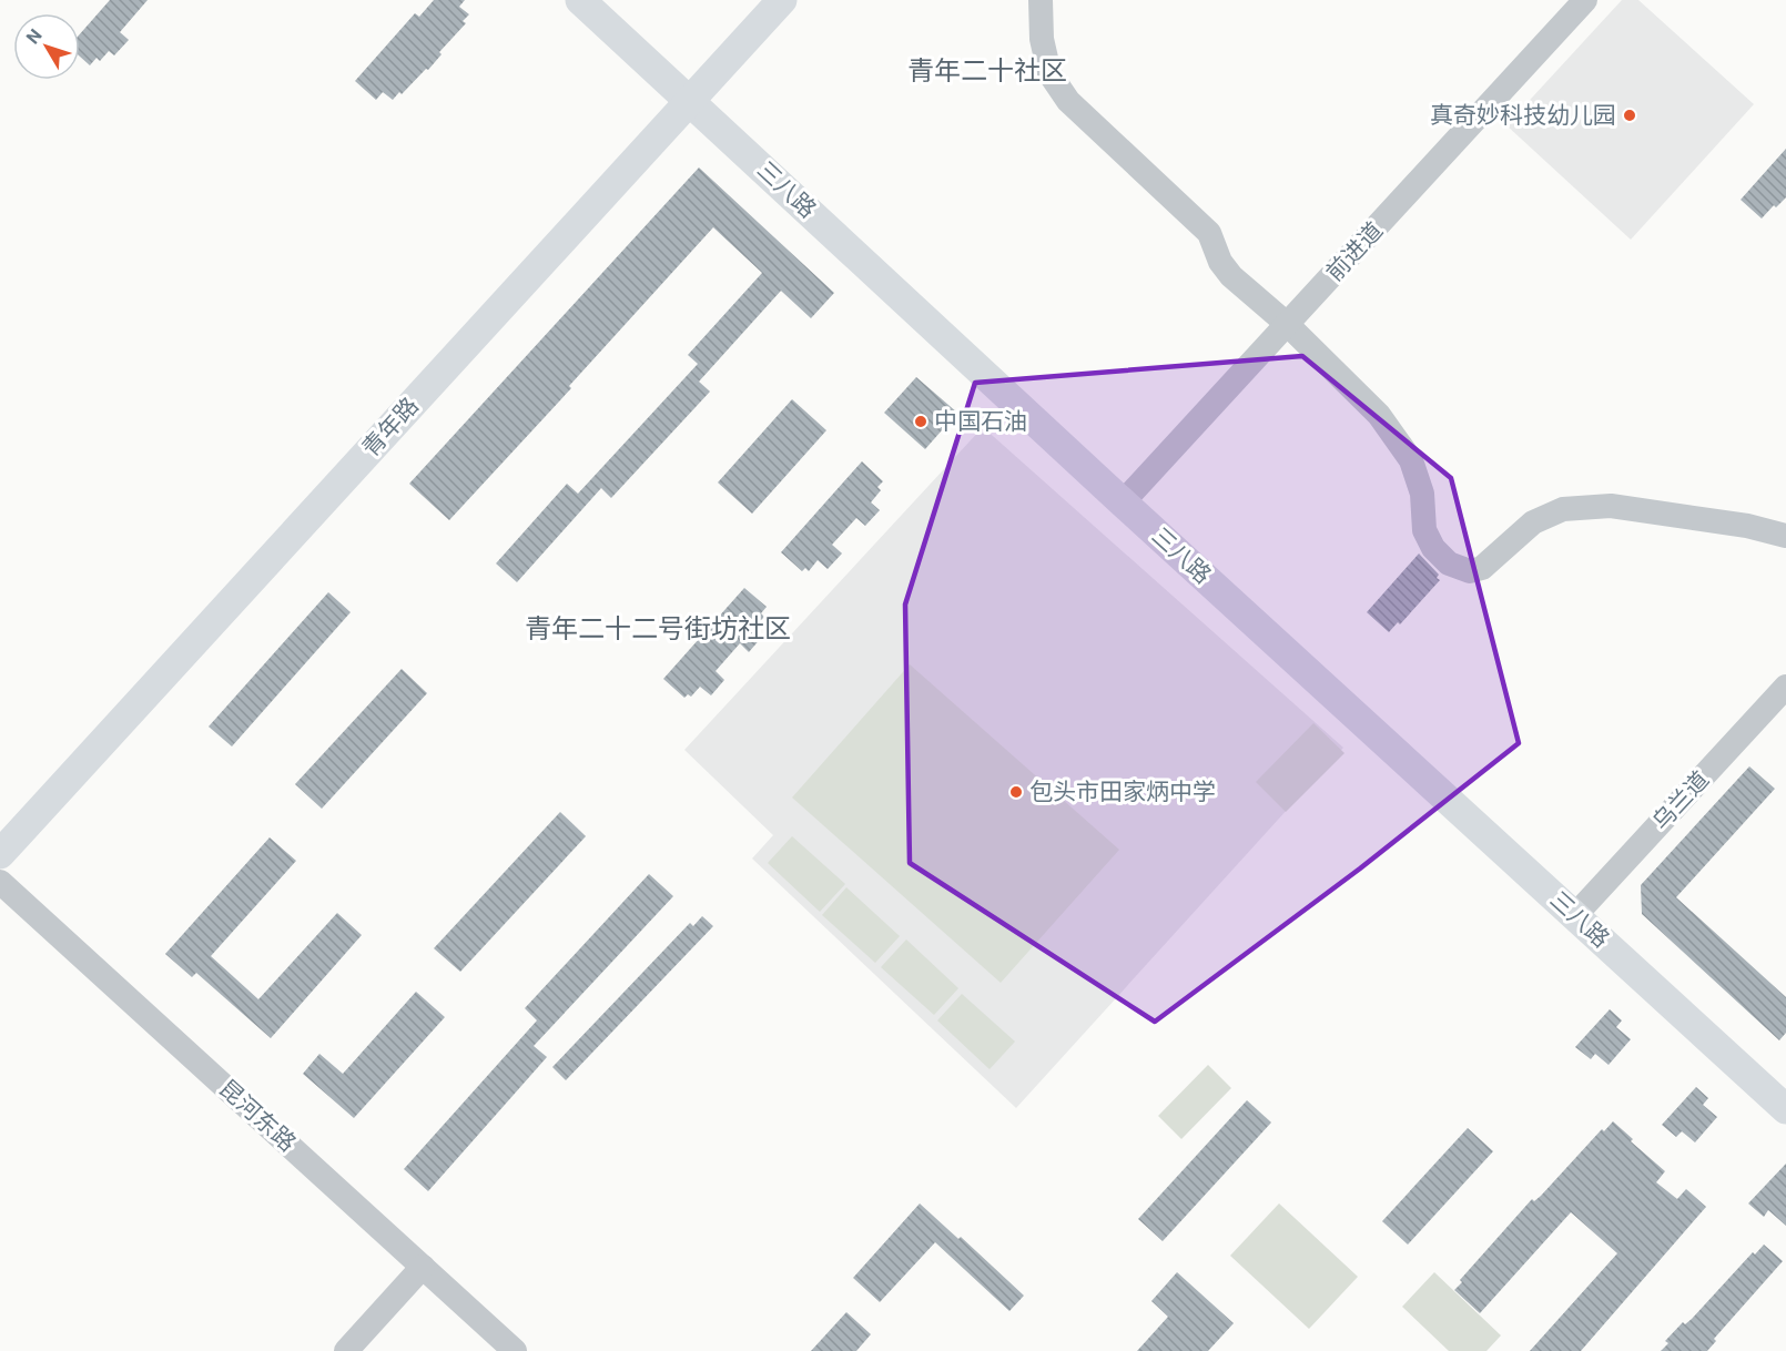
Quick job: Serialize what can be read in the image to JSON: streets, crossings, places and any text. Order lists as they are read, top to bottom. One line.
{"streets":{"main road":["三八路","青年路"],"street":["前进道","乌兰道","昆河东路"]},"crossings":[["三八路","前进道"],["三八路","青年路"],["三八路","乌兰道"]],"districts":["青年二十社区","青年二十二号街坊社区"],"places":["真奇妙科技幼儿园","中国石油","包头市田家炳中学"],"north":"top left"}
